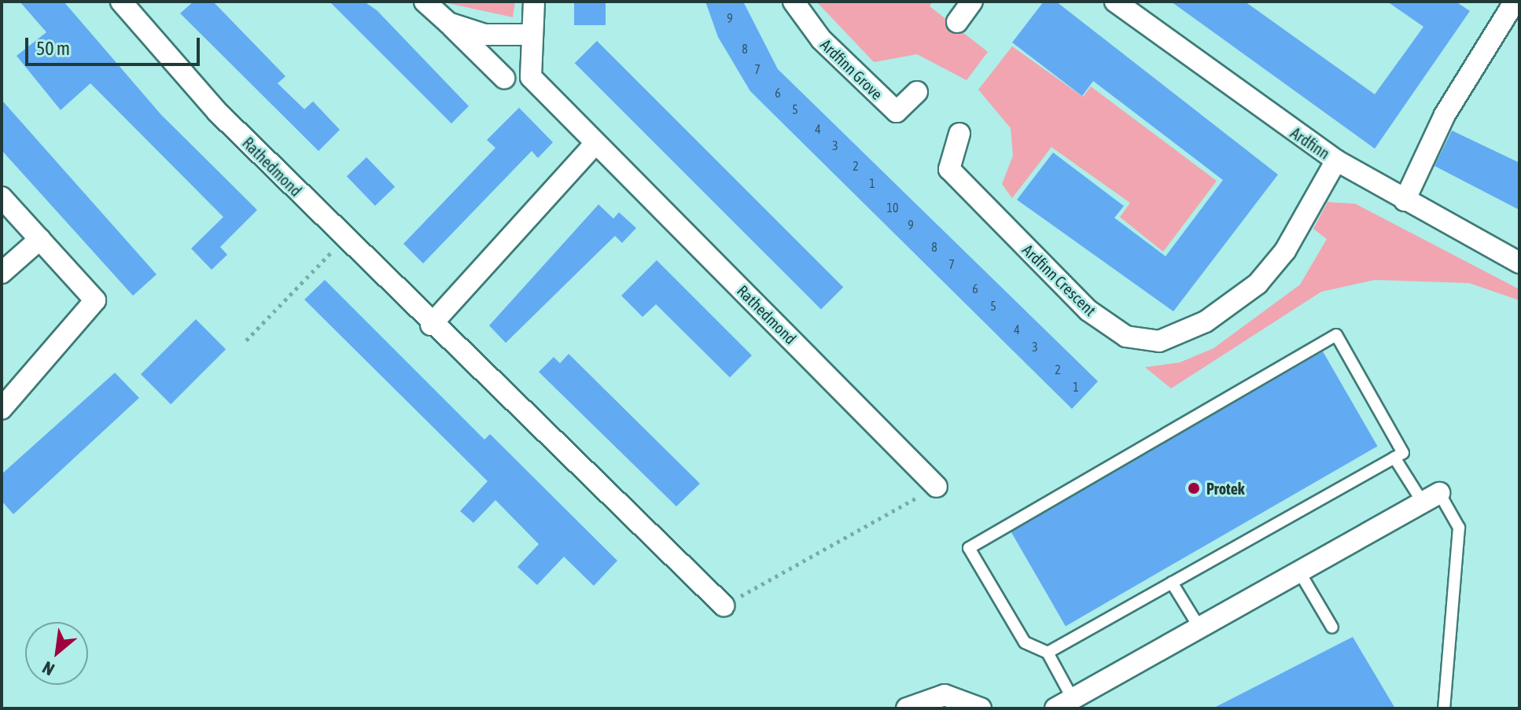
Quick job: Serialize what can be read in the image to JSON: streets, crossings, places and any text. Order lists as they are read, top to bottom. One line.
{"streets":{"street":["Ardfinn Grove","Ardfinn","Rathedmond","Ardfinn Crescent"]},"crossings":[["Ardfinn","Ardfinn Crescent"]],"places":["Protek"],"house_numbers":["9","8","7","6","5","4","3","2","1","10","9","8","7","6","5","4","3","2","1"],"scale_bar":"50 m","north":"bottom left"}
